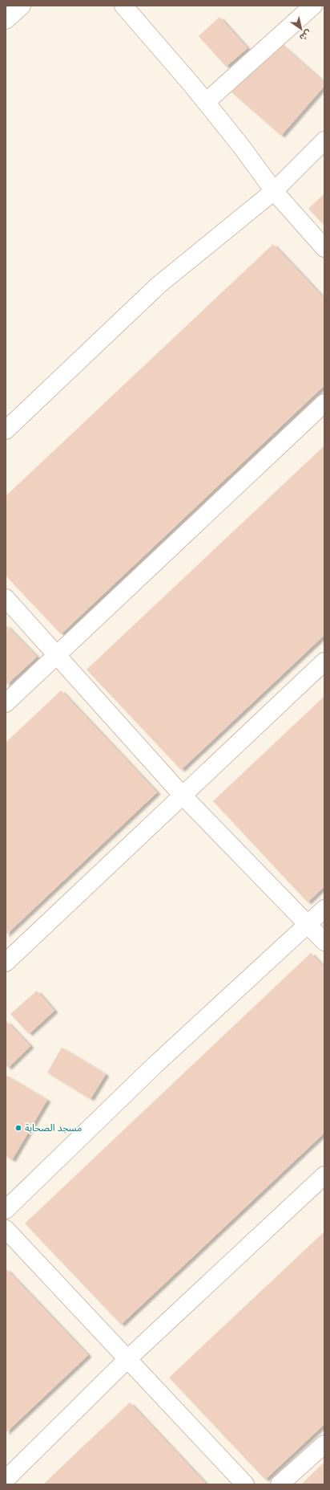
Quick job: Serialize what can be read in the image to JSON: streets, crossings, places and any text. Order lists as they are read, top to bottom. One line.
{"places":["مسجد الصحابة"],"north":"bottom right"}
